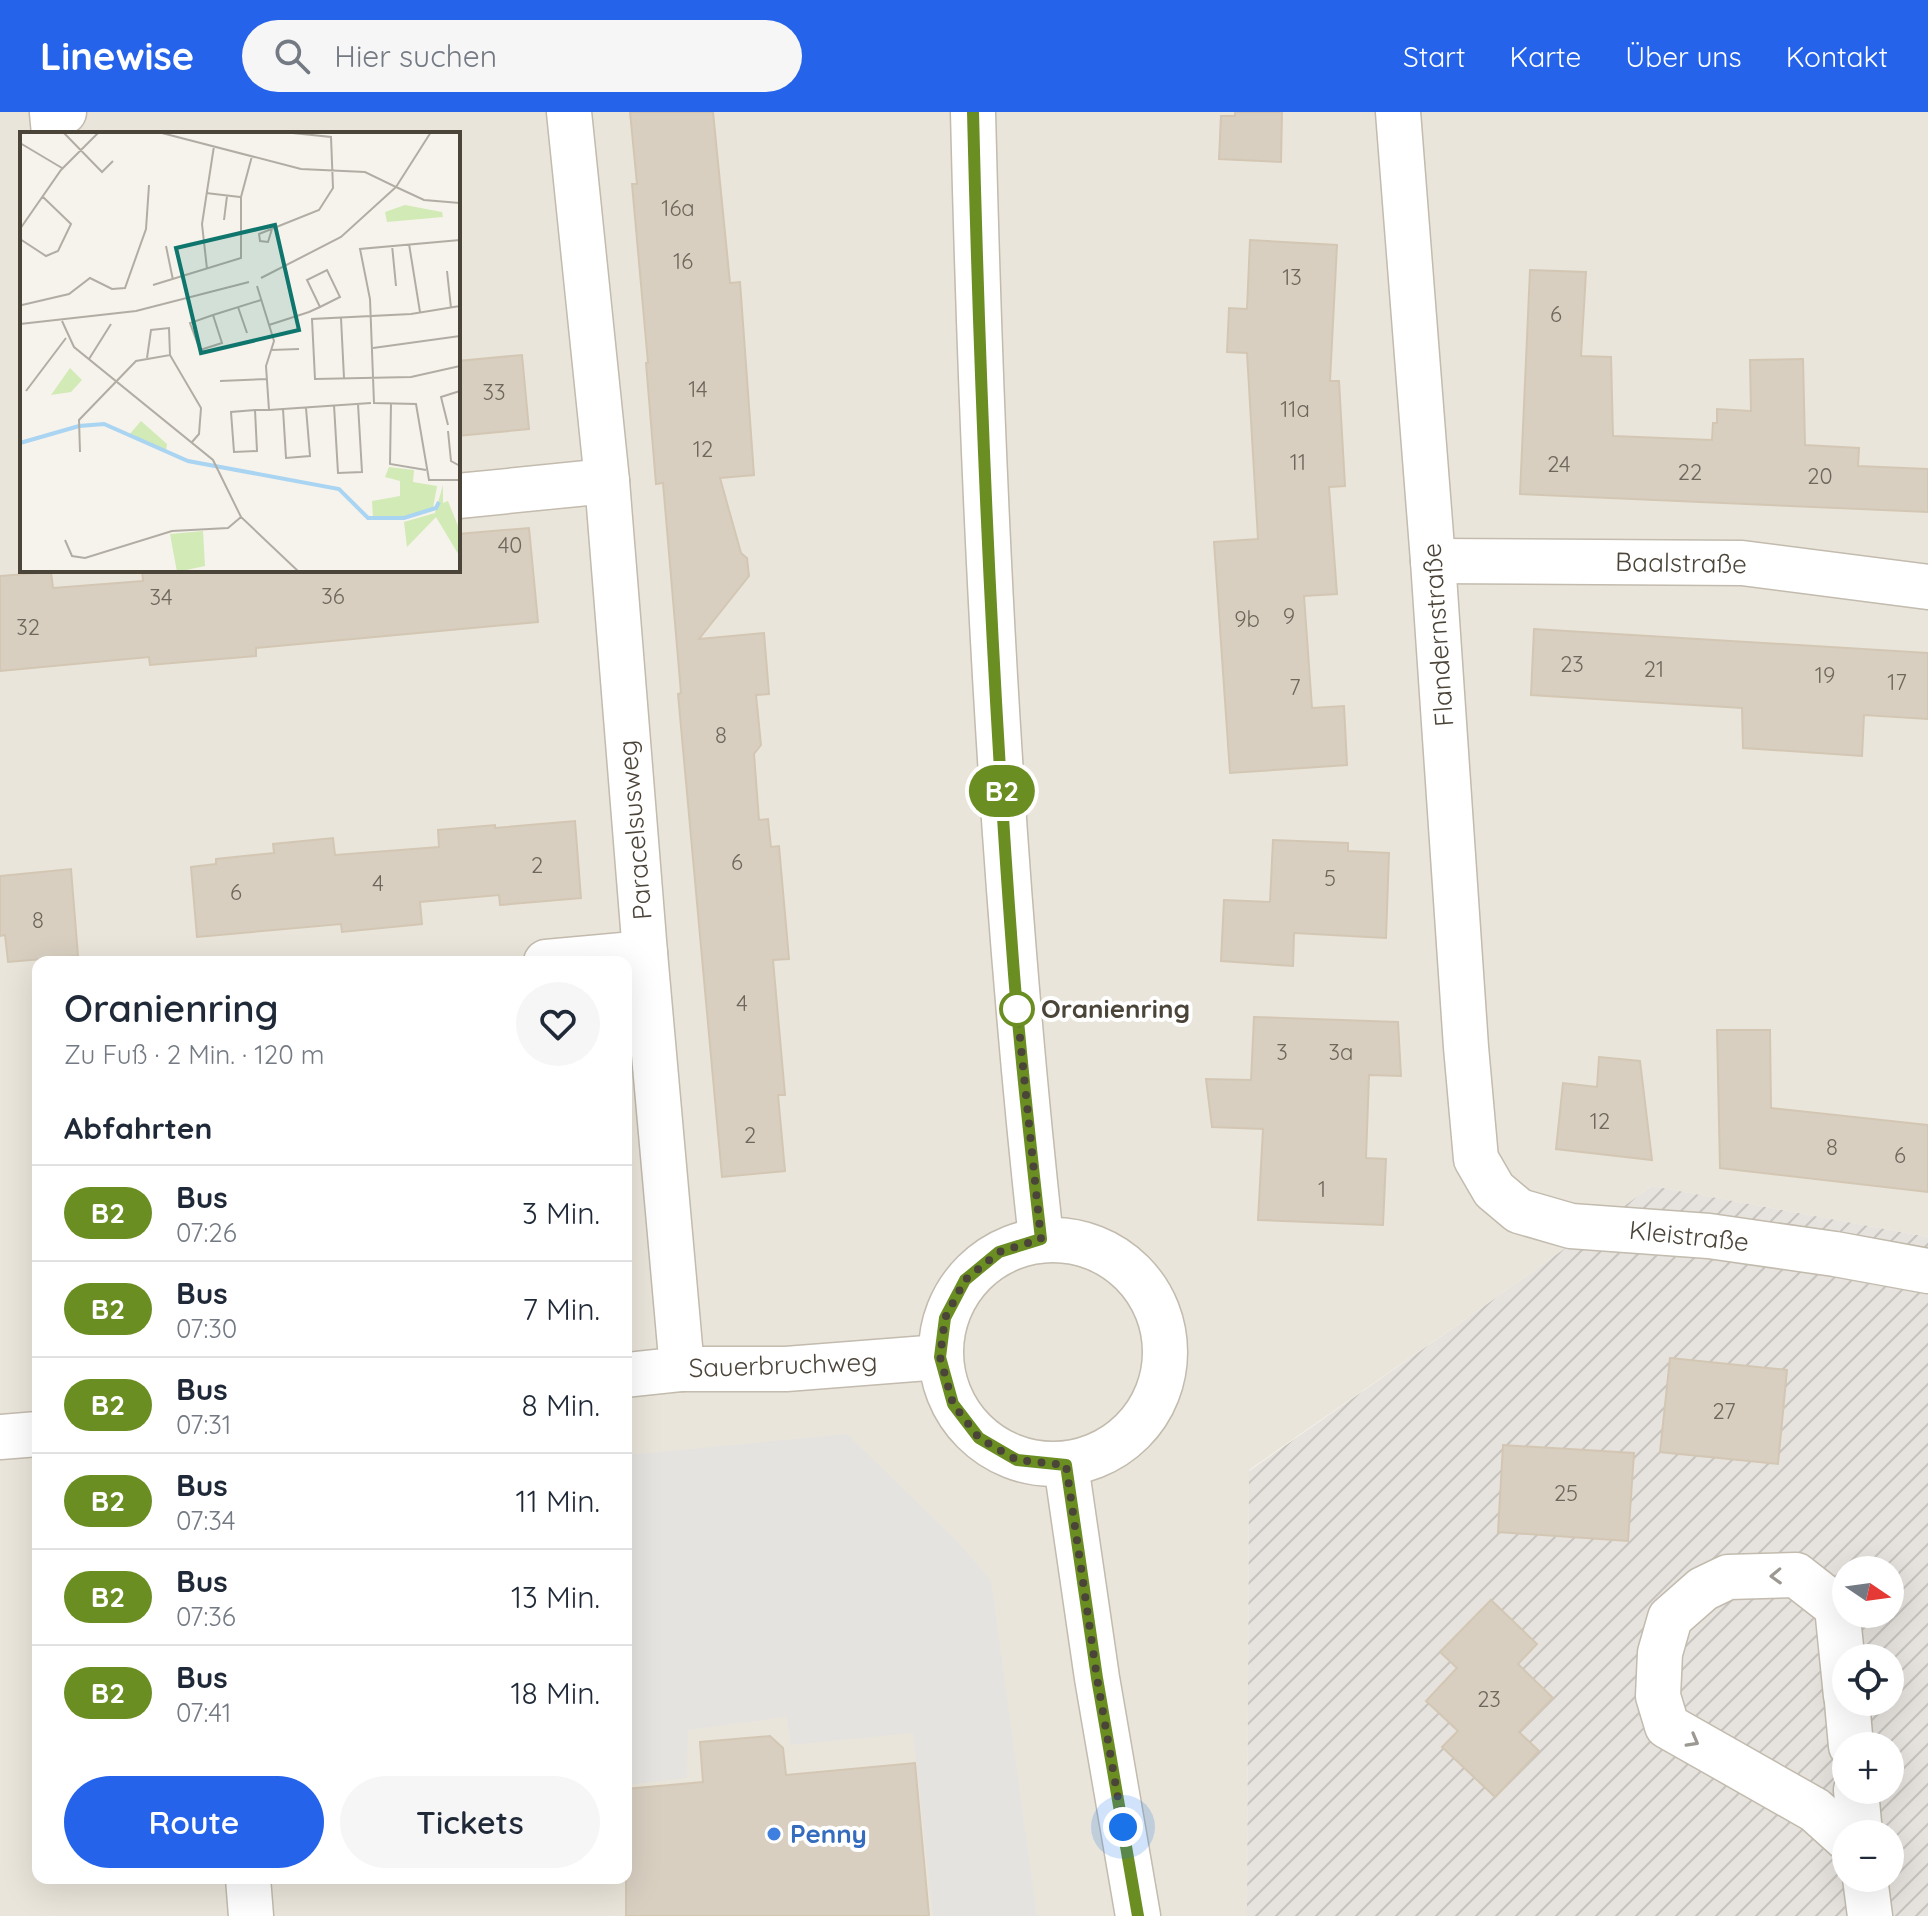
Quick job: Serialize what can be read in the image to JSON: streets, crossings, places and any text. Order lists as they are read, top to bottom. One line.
{"streets":{"street":["Baalstraße","Flandernstraße","Paracelsusweg","Kleistraße","Sauerbruchweg"]},"crossings":[["Baalstraße","Flandernstraße"],["Flandernstraße","Kleistraße"],["Paracelsusweg","Sauerbruchweg"]],"places":["Oranienring","Penny"],"lines":["bus line B2"],"house_numbers":["16a","16","13","6","14","33","11a","12","11","24","22","20","40","36","34","9","9b","32","23","21","19","17","7","8","6","2","5","4","6","8","4","3","3a","12","2","8","6","1","27","25","23"],"north":"right","page":{"header":"Linewise","search":"Hier suchen","nav":["Start","Karte","Über uns","Kontakt"],"on_map":"B2","heading":[["Oranienring","Zu Fuß · 2 Min. · 120 m"],"Abfahrten"],"list":[{"mark":"B2","name":"Bus","note":"07:26","value":"3 Min."},{"mark":"B2","name":"Bus","note":"07:30","value":"7 Min."},{"mark":"B2","name":"Bus","note":"07:31","value":"8 Min."},{"mark":"B2","name":"Bus","note":"07:34","value":"11 Min."},{"mark":"B2","name":"Bus","note":"07:36","value":"13 Min."},{"mark":"B2","name":"Bus","note":"07:41","value":"18 Min."}],"map_buttons":["+","−"],"buttons":["Route","Tickets"]}}
